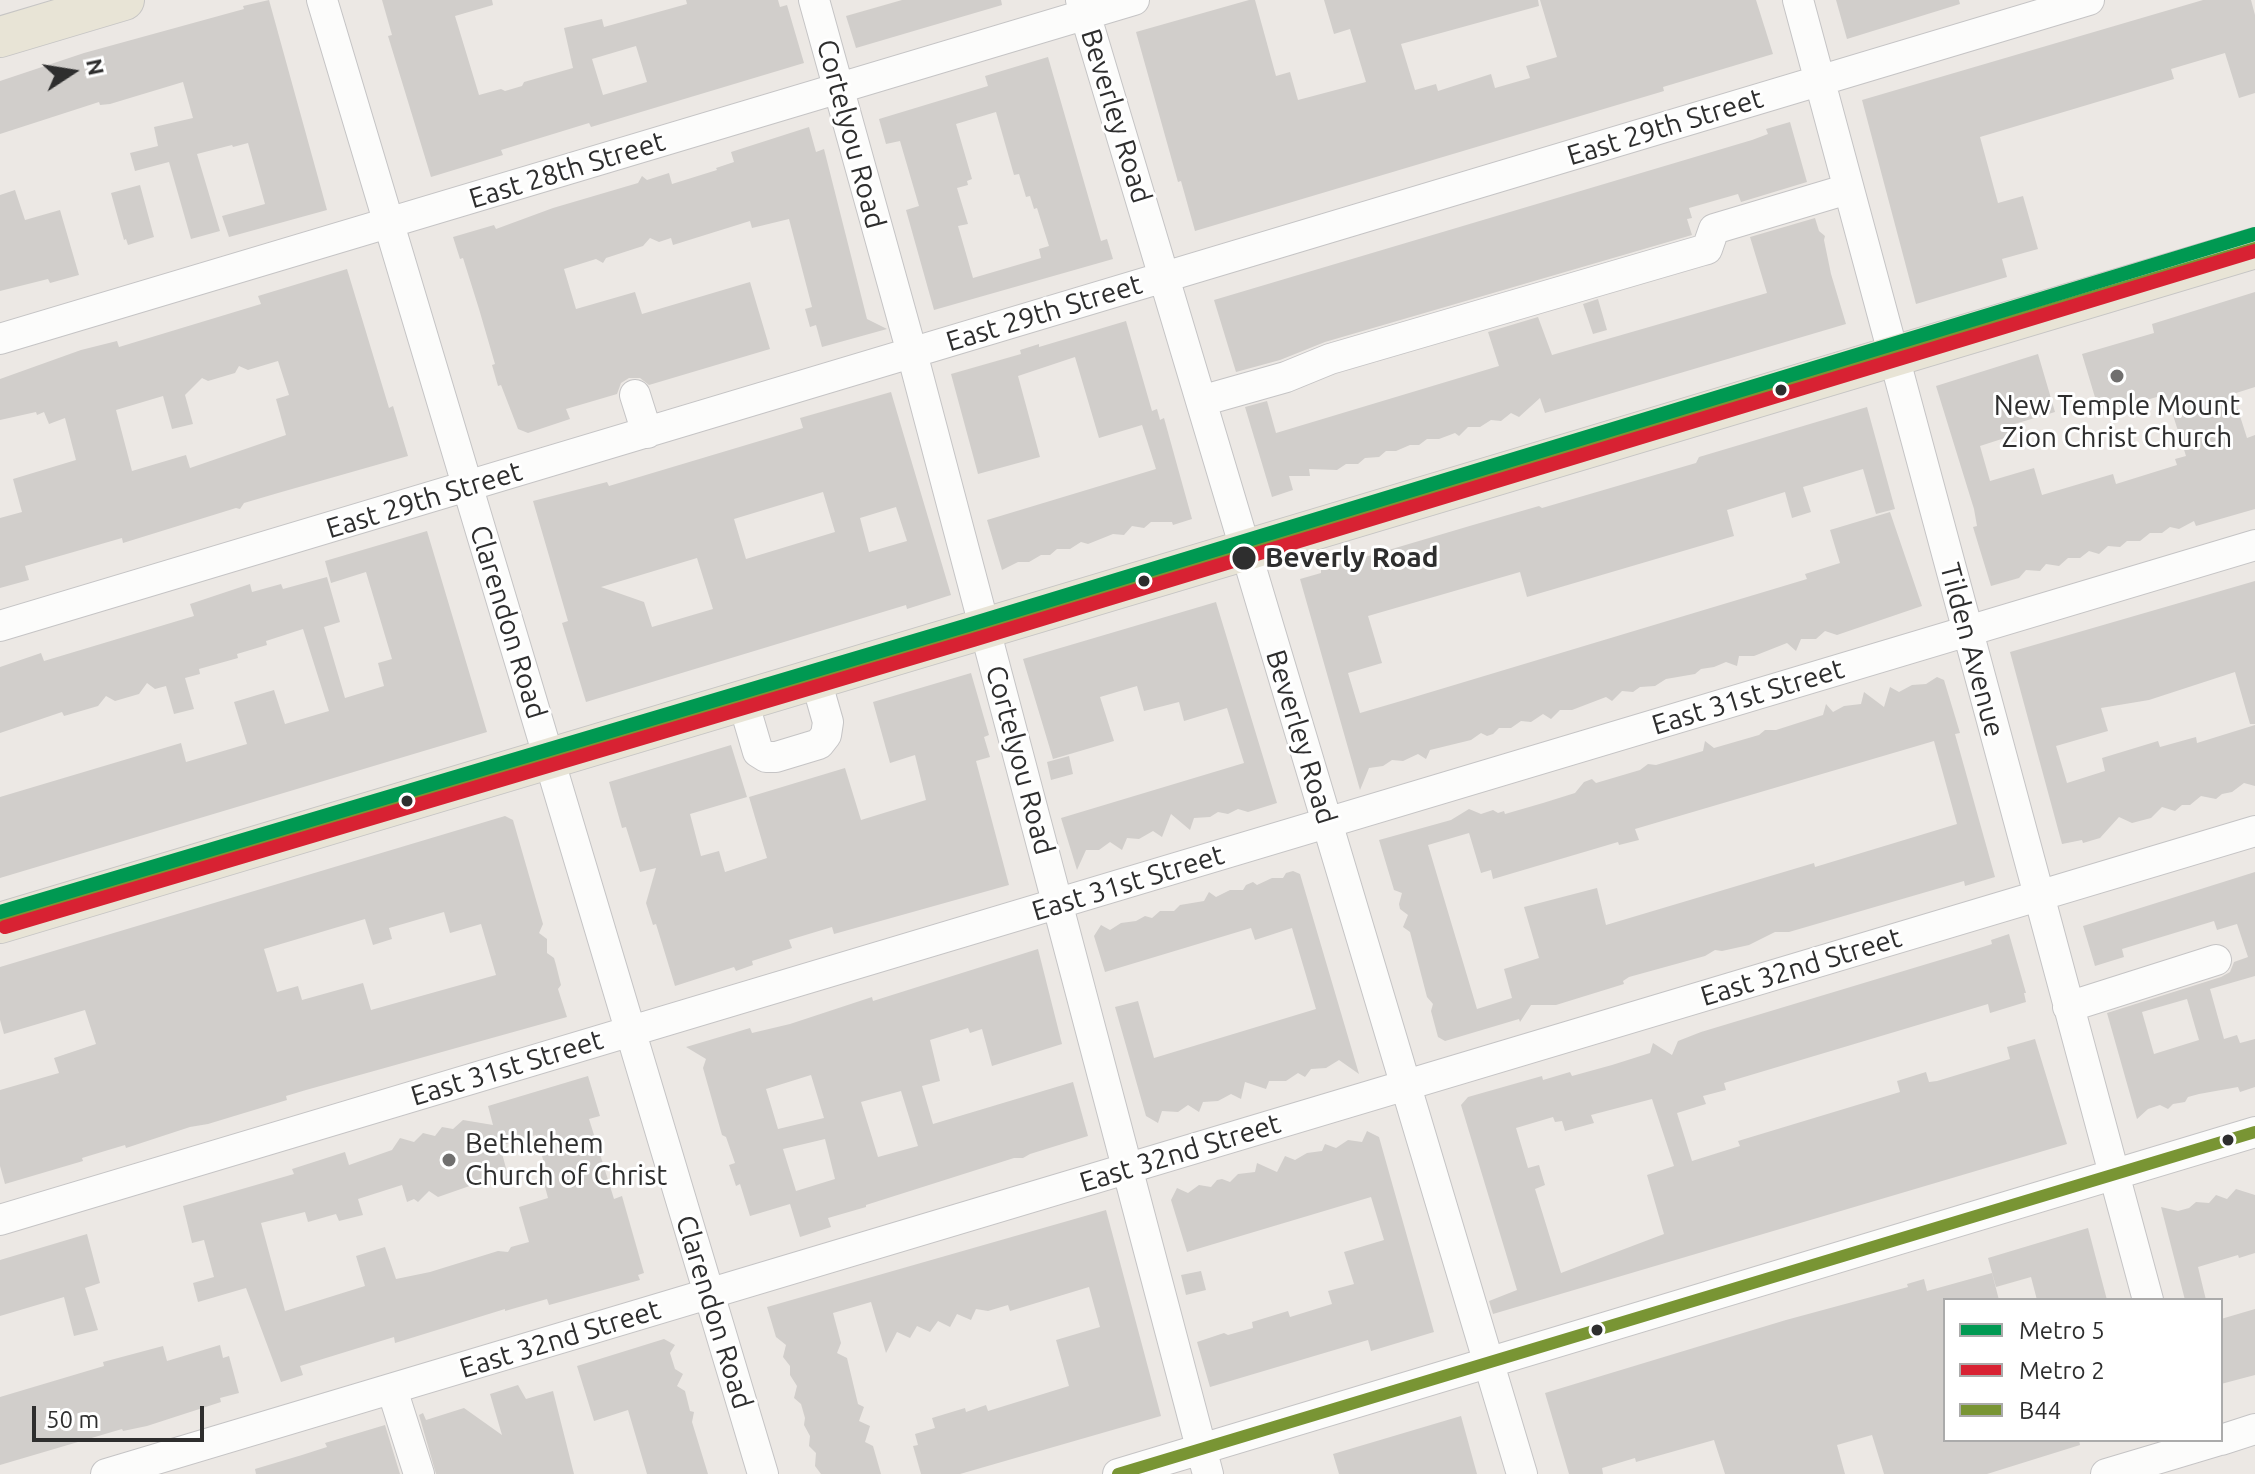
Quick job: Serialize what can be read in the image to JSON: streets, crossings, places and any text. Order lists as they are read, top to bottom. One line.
{"streets":{"street":["Beverley Road","East 29th Street","Cortelyou Road","East 28th Street","Clarendon Road","Tilden Avenue","East 31st Street","East 32nd Street"]},"crossings":[["Beverley Road","East 29th Street"],["Beverley Road","East 28th Street"],["Beverley Road","East 31st Street"],["Beverley Road","East 32nd Street"],["East 29th Street","Cortelyou Road"],["East 29th Street","Clarendon Road"],["East 29th Street","Tilden Avenue"],["Cortelyou Road","East 28th Street"],["Cortelyou Road","East 31st Street"],["Cortelyou Road","East 32nd Street"],["East 28th Street","Clarendon Road"],["Clarendon Road","East 31st Street"],["Clarendon Road","East 32nd Street"],["Tilden Avenue","East 31st Street"],["Tilden Avenue","East 32nd Street"]],"places":["New Temple Mount Zion Christ Church","Beverly Road","Bethlehem Church of Christ"],"lines":["metro line 5","transit line B44","metro line 2"],"legend":["Metro 5","Metro 2","B44"],"scale_bar":"50 m","north":"right"}
